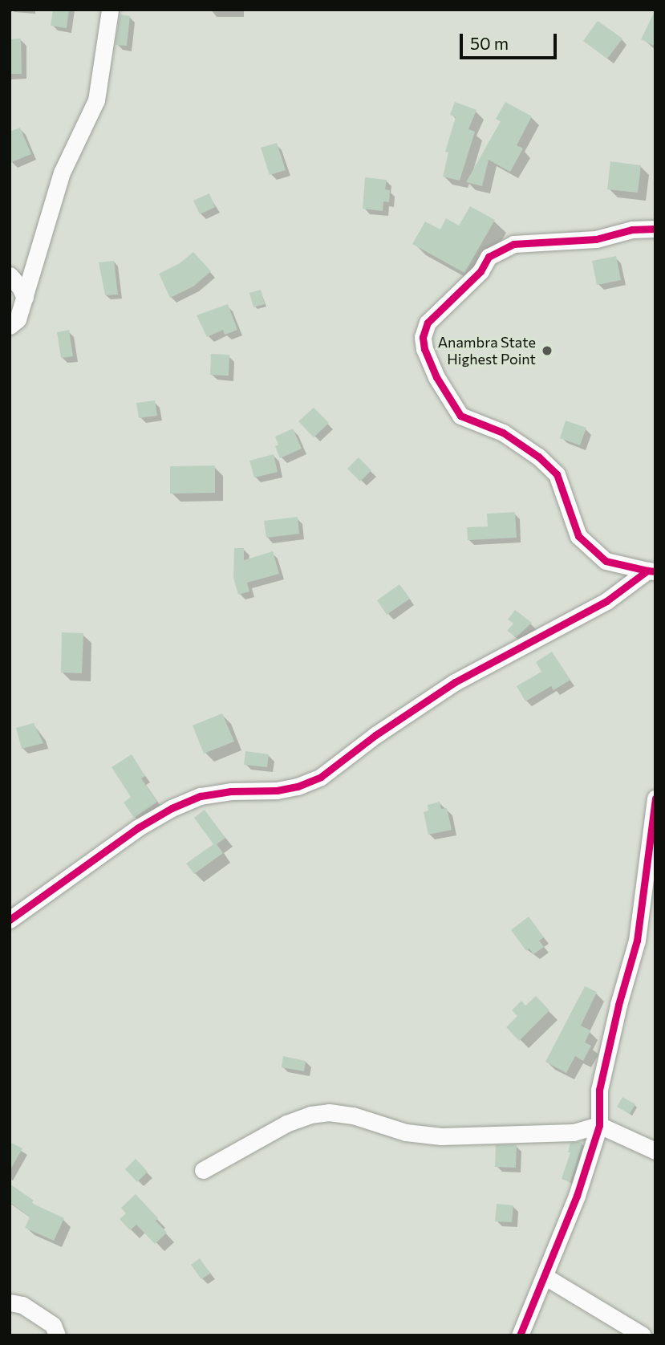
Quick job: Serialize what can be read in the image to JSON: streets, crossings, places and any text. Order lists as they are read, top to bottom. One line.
{"places":["Anambra State Highest Point"],"scale_bar":"50 m"}
